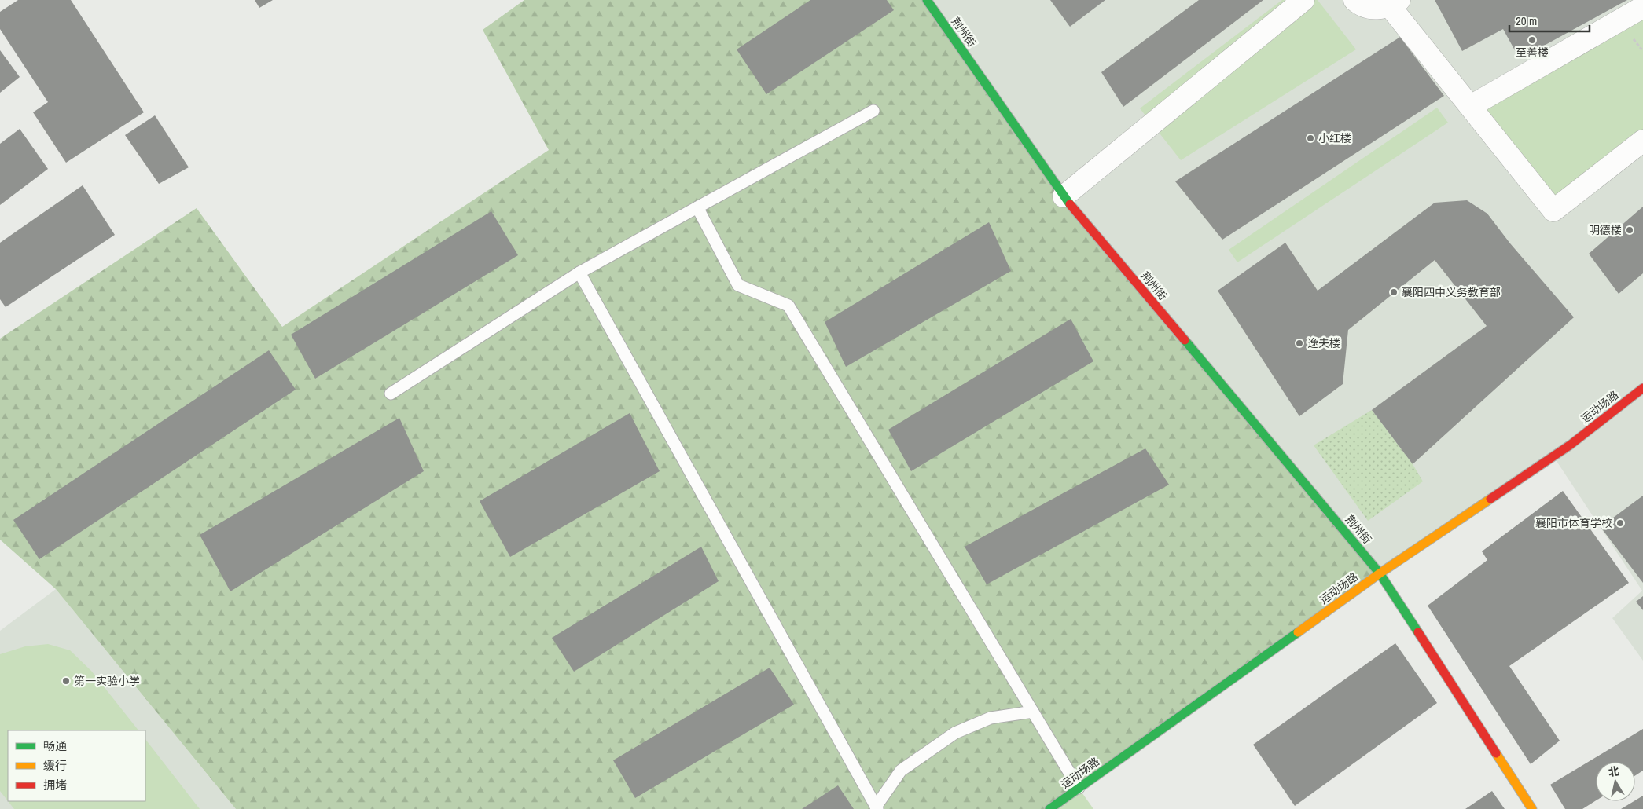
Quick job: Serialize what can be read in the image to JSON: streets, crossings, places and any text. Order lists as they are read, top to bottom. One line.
{"streets":{"street":["荆州街","运动场路"]},"crossings":[["荆州街","运动场路"]],"places":["至善楼","小红楼","明德楼","襄阳四中义务教育部","逸夫楼","襄阳市体育学校","第一实验小学"],"legend":["畅通","缓行","拥堵"],"scale_bar":"20 m","north":"top"}
